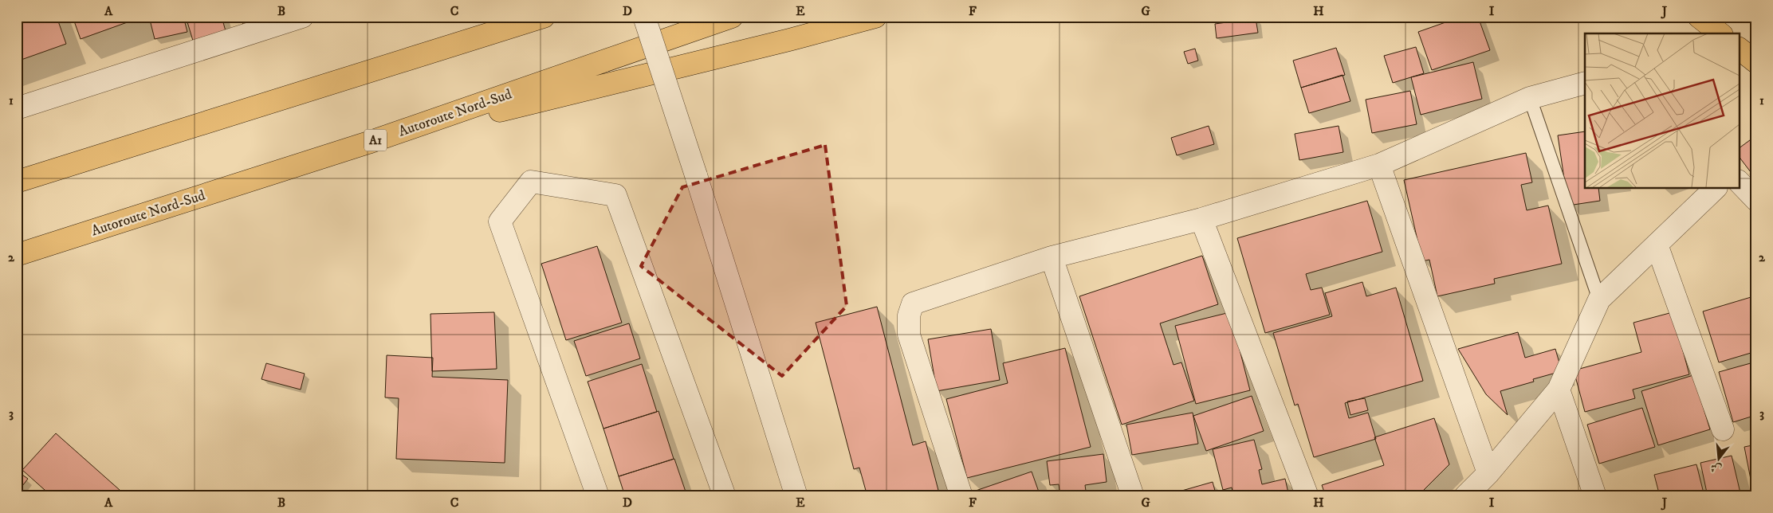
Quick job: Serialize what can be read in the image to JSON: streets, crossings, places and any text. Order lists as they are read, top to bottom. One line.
{"streets":{"highway":["Autoroute Nord-Sud","A1"]},"north":"bottom","grid":{"columns":["A","B","C","D","E","F","G","H","I","J"],"rows":["1","2","3"]}}
